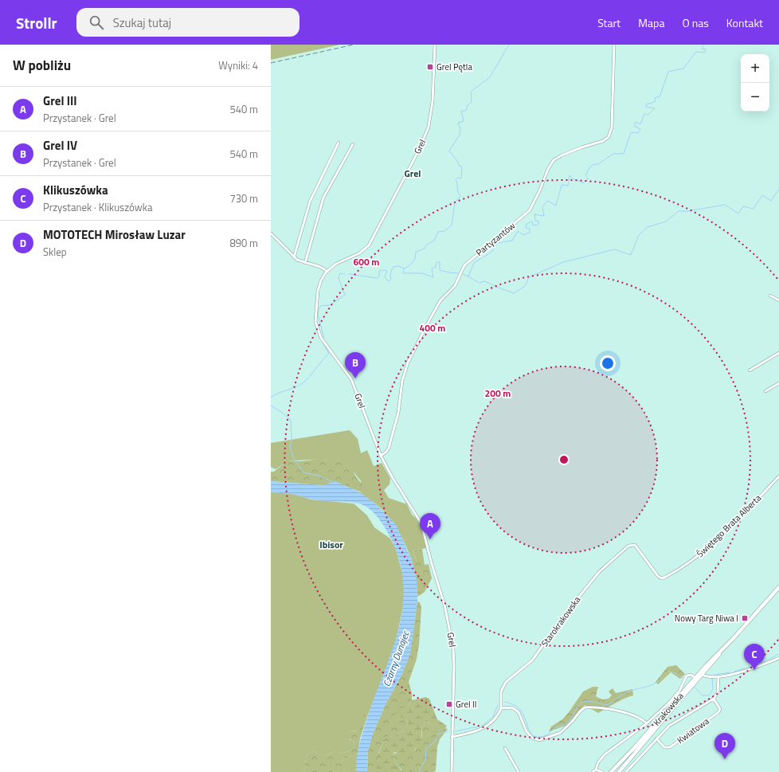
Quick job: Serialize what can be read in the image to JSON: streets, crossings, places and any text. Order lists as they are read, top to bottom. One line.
{"streets":{"main road":["Krakowska"],"street":["Grel","Partyzantów","Świętego Brata Alberta","Starokrakowska","Kwiatowa"]},"crossings":[["Grel","Partyzantów"],["Świętego Brata Alberta","Starokrakowska"]],"districts":["Grel","Ibisor"],"water":["Czarny Dunajec"],"places":{"transit":["Grel Pętla","Nowy Targ Niwa I","Grel II"]},"page":{"header":"Strollr","search":"Szukaj tutaj","nav":["Start","Mapa","O nas","Kontakt"],"heading":["W pobliżu","Wyniki: 4"],"map_buttons":["+","−"],"list":[{"mark":"A","name":"Grel III","note":"Przystanek · Grel","value":"540 m"},{"mark":"B","name":"Grel IV","note":"Przystanek · Grel","value":"540 m"},{"mark":"C","name":"Klikuszówka","note":"Przystanek · Klikuszówka","value":"730 m"},{"mark":"D","name":"MOTOTECH Mirosław Luzar","note":"Sklep","value":"890 m"}],"pins":["B","A","C","D"]},"rings":["600 m","400 m","200 m"]}
